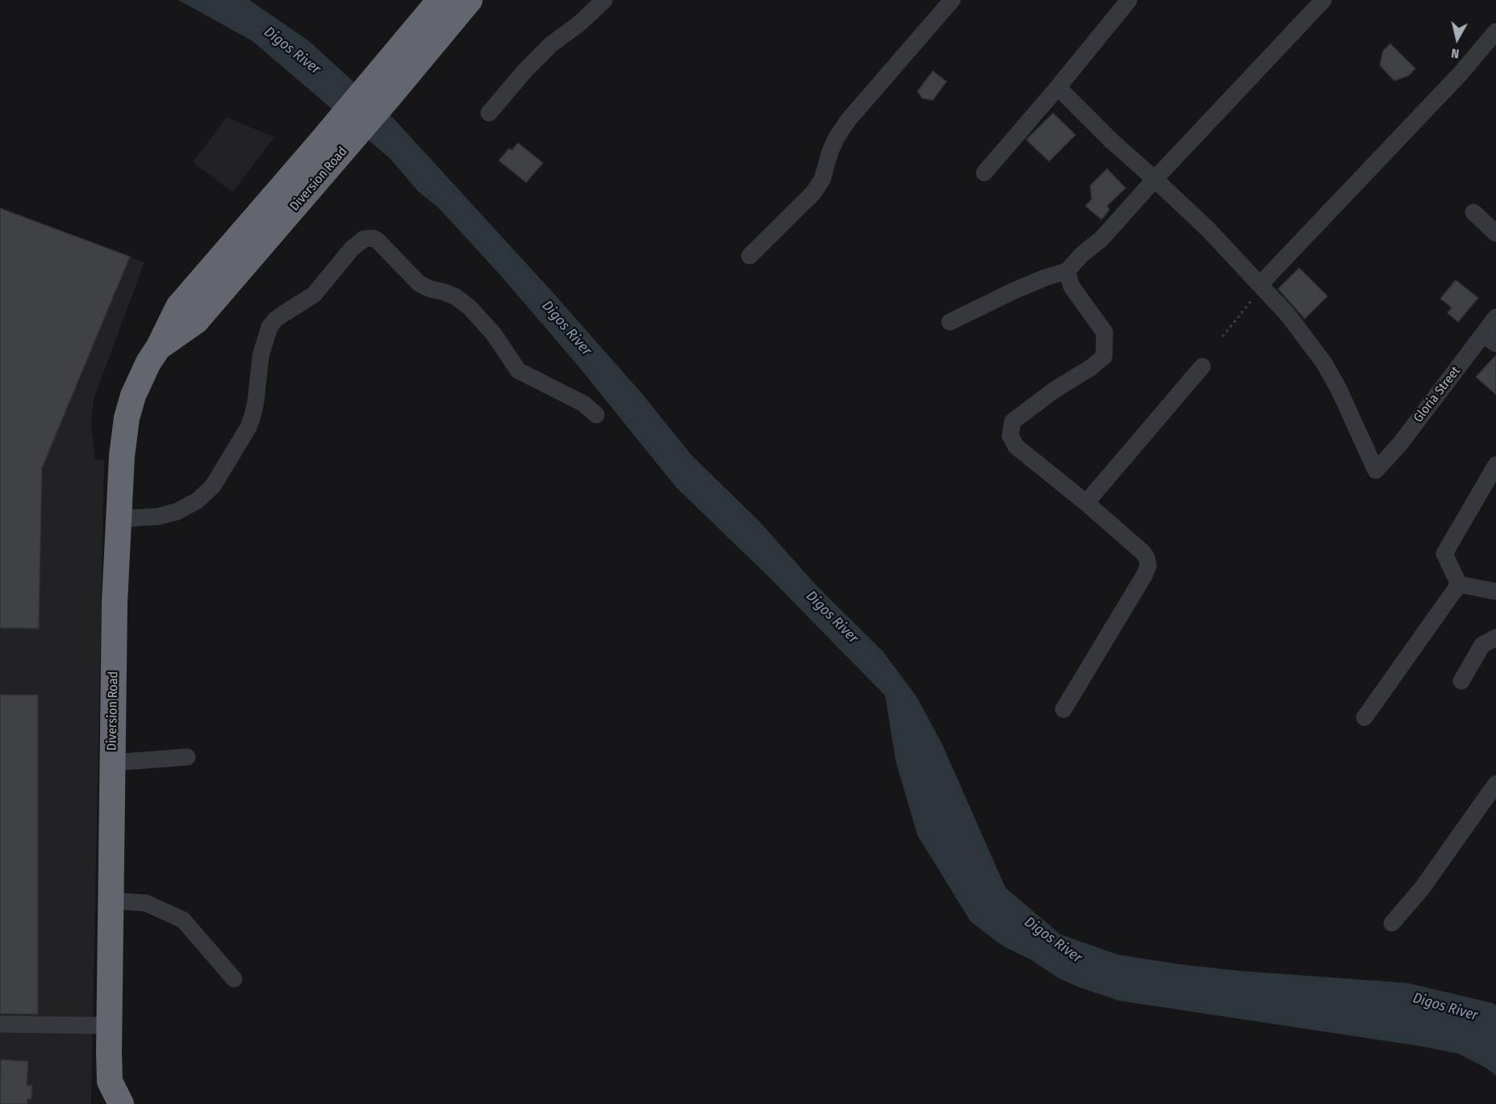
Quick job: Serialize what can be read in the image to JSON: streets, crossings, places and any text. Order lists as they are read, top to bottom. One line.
{"streets":{"highway":["Diversion Road"],"street":["Gloria Street"]},"water":["Digos River"],"north":"bottom"}
